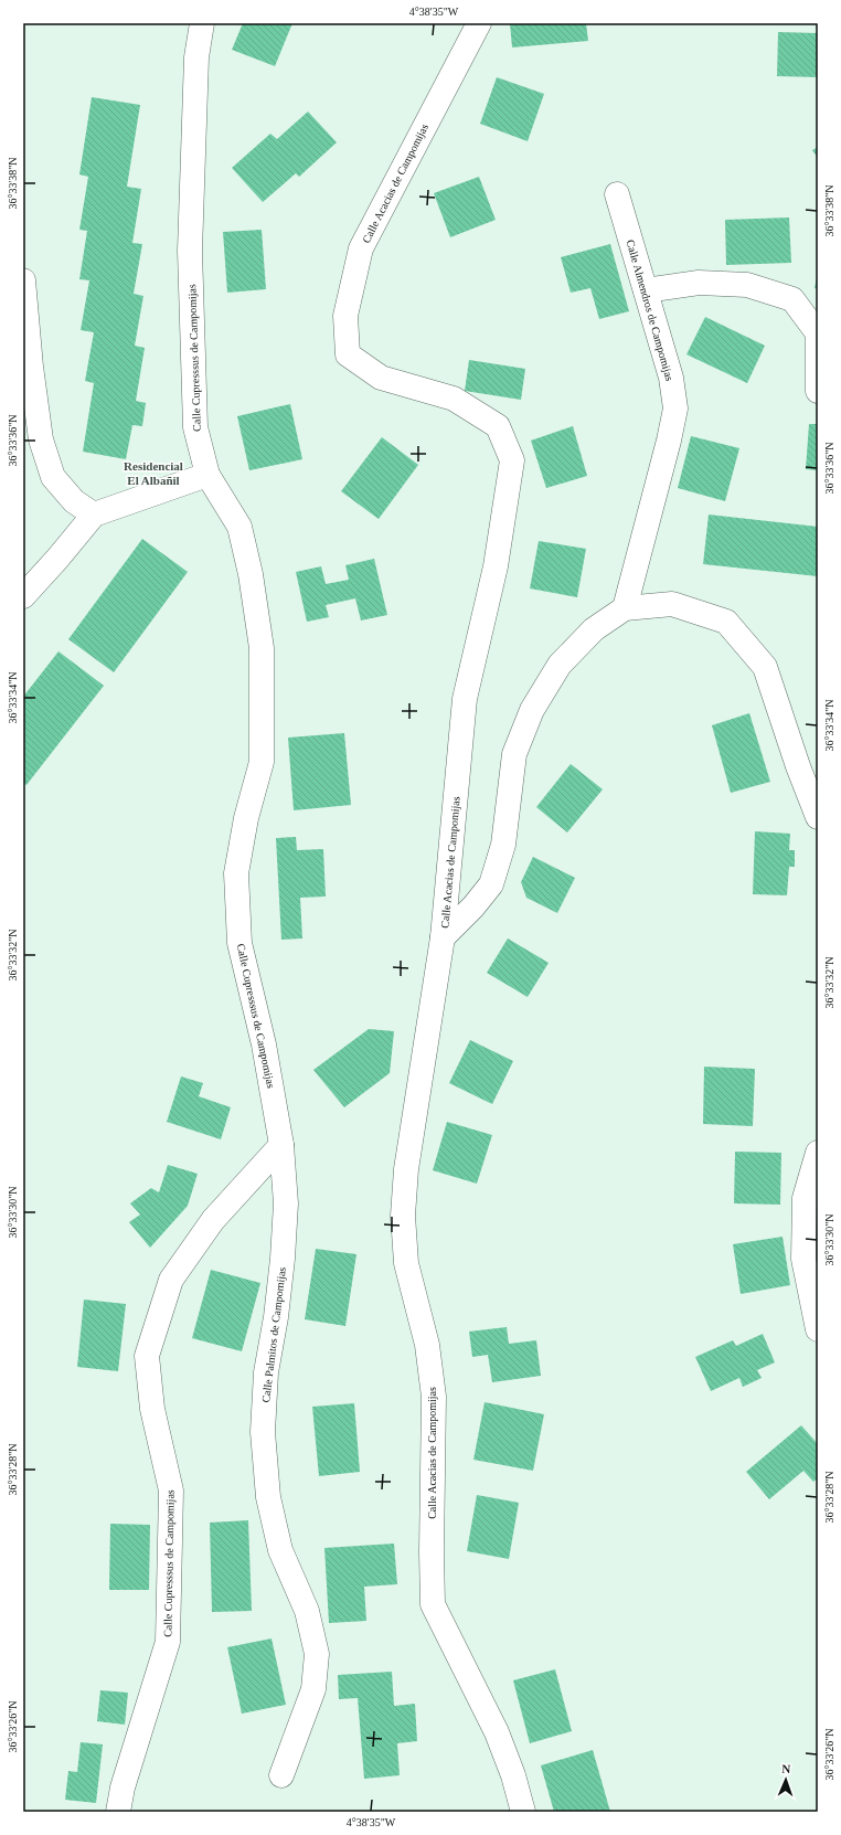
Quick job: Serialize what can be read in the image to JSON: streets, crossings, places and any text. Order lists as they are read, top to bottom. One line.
{"streets":{"street":["Calle Acacias de Campomijas","Calle Almendros de Campomijas","Calle Cupresssus de Campomijas","Calle Palmitos de Campomijas"]},"crossings":[["Calle Cupresssus de Campomijas","Calle Palmitos de Campomijas"]],"districts":["Residencial El Albañil"],"north":"top","coordinates":["4°38'35\"W","36°33'38\"N","36°33'36\"N","36°33'34\"N","36°33'32\"N","36°33'30\"N","36°33'28\"N","36°33'26\"N"]}
